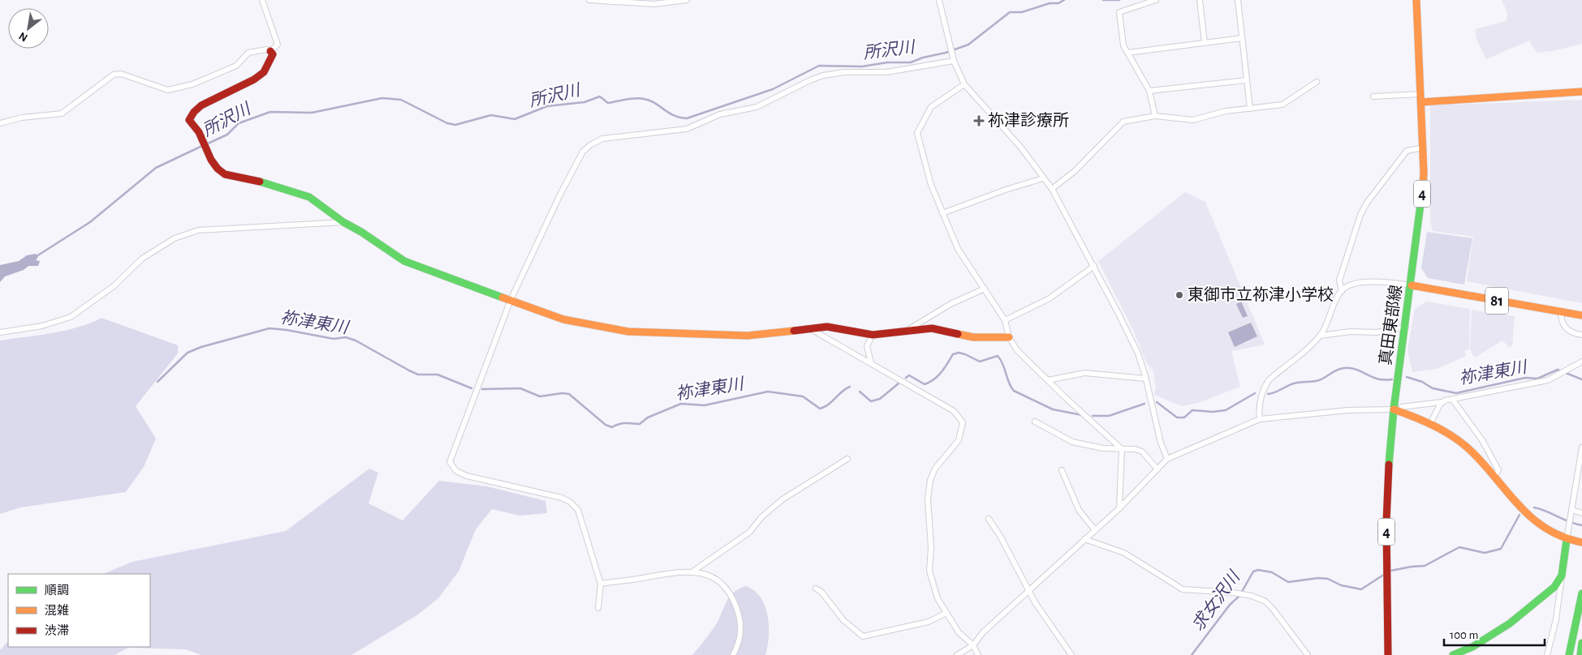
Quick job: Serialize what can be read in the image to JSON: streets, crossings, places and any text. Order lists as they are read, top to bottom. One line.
{"streets":{"main road":["4","81","真田東部線"]},"crossings":[["81","真田東部線"]],"water":["所沢川","祢津東川","求女沢川"],"places":{"health":["祢津診療所"],"other":["東御市立祢津小学校"]},"legend":["順調","混雑","渋滞"],"scale_bar":"100 m","north":"bottom left"}
